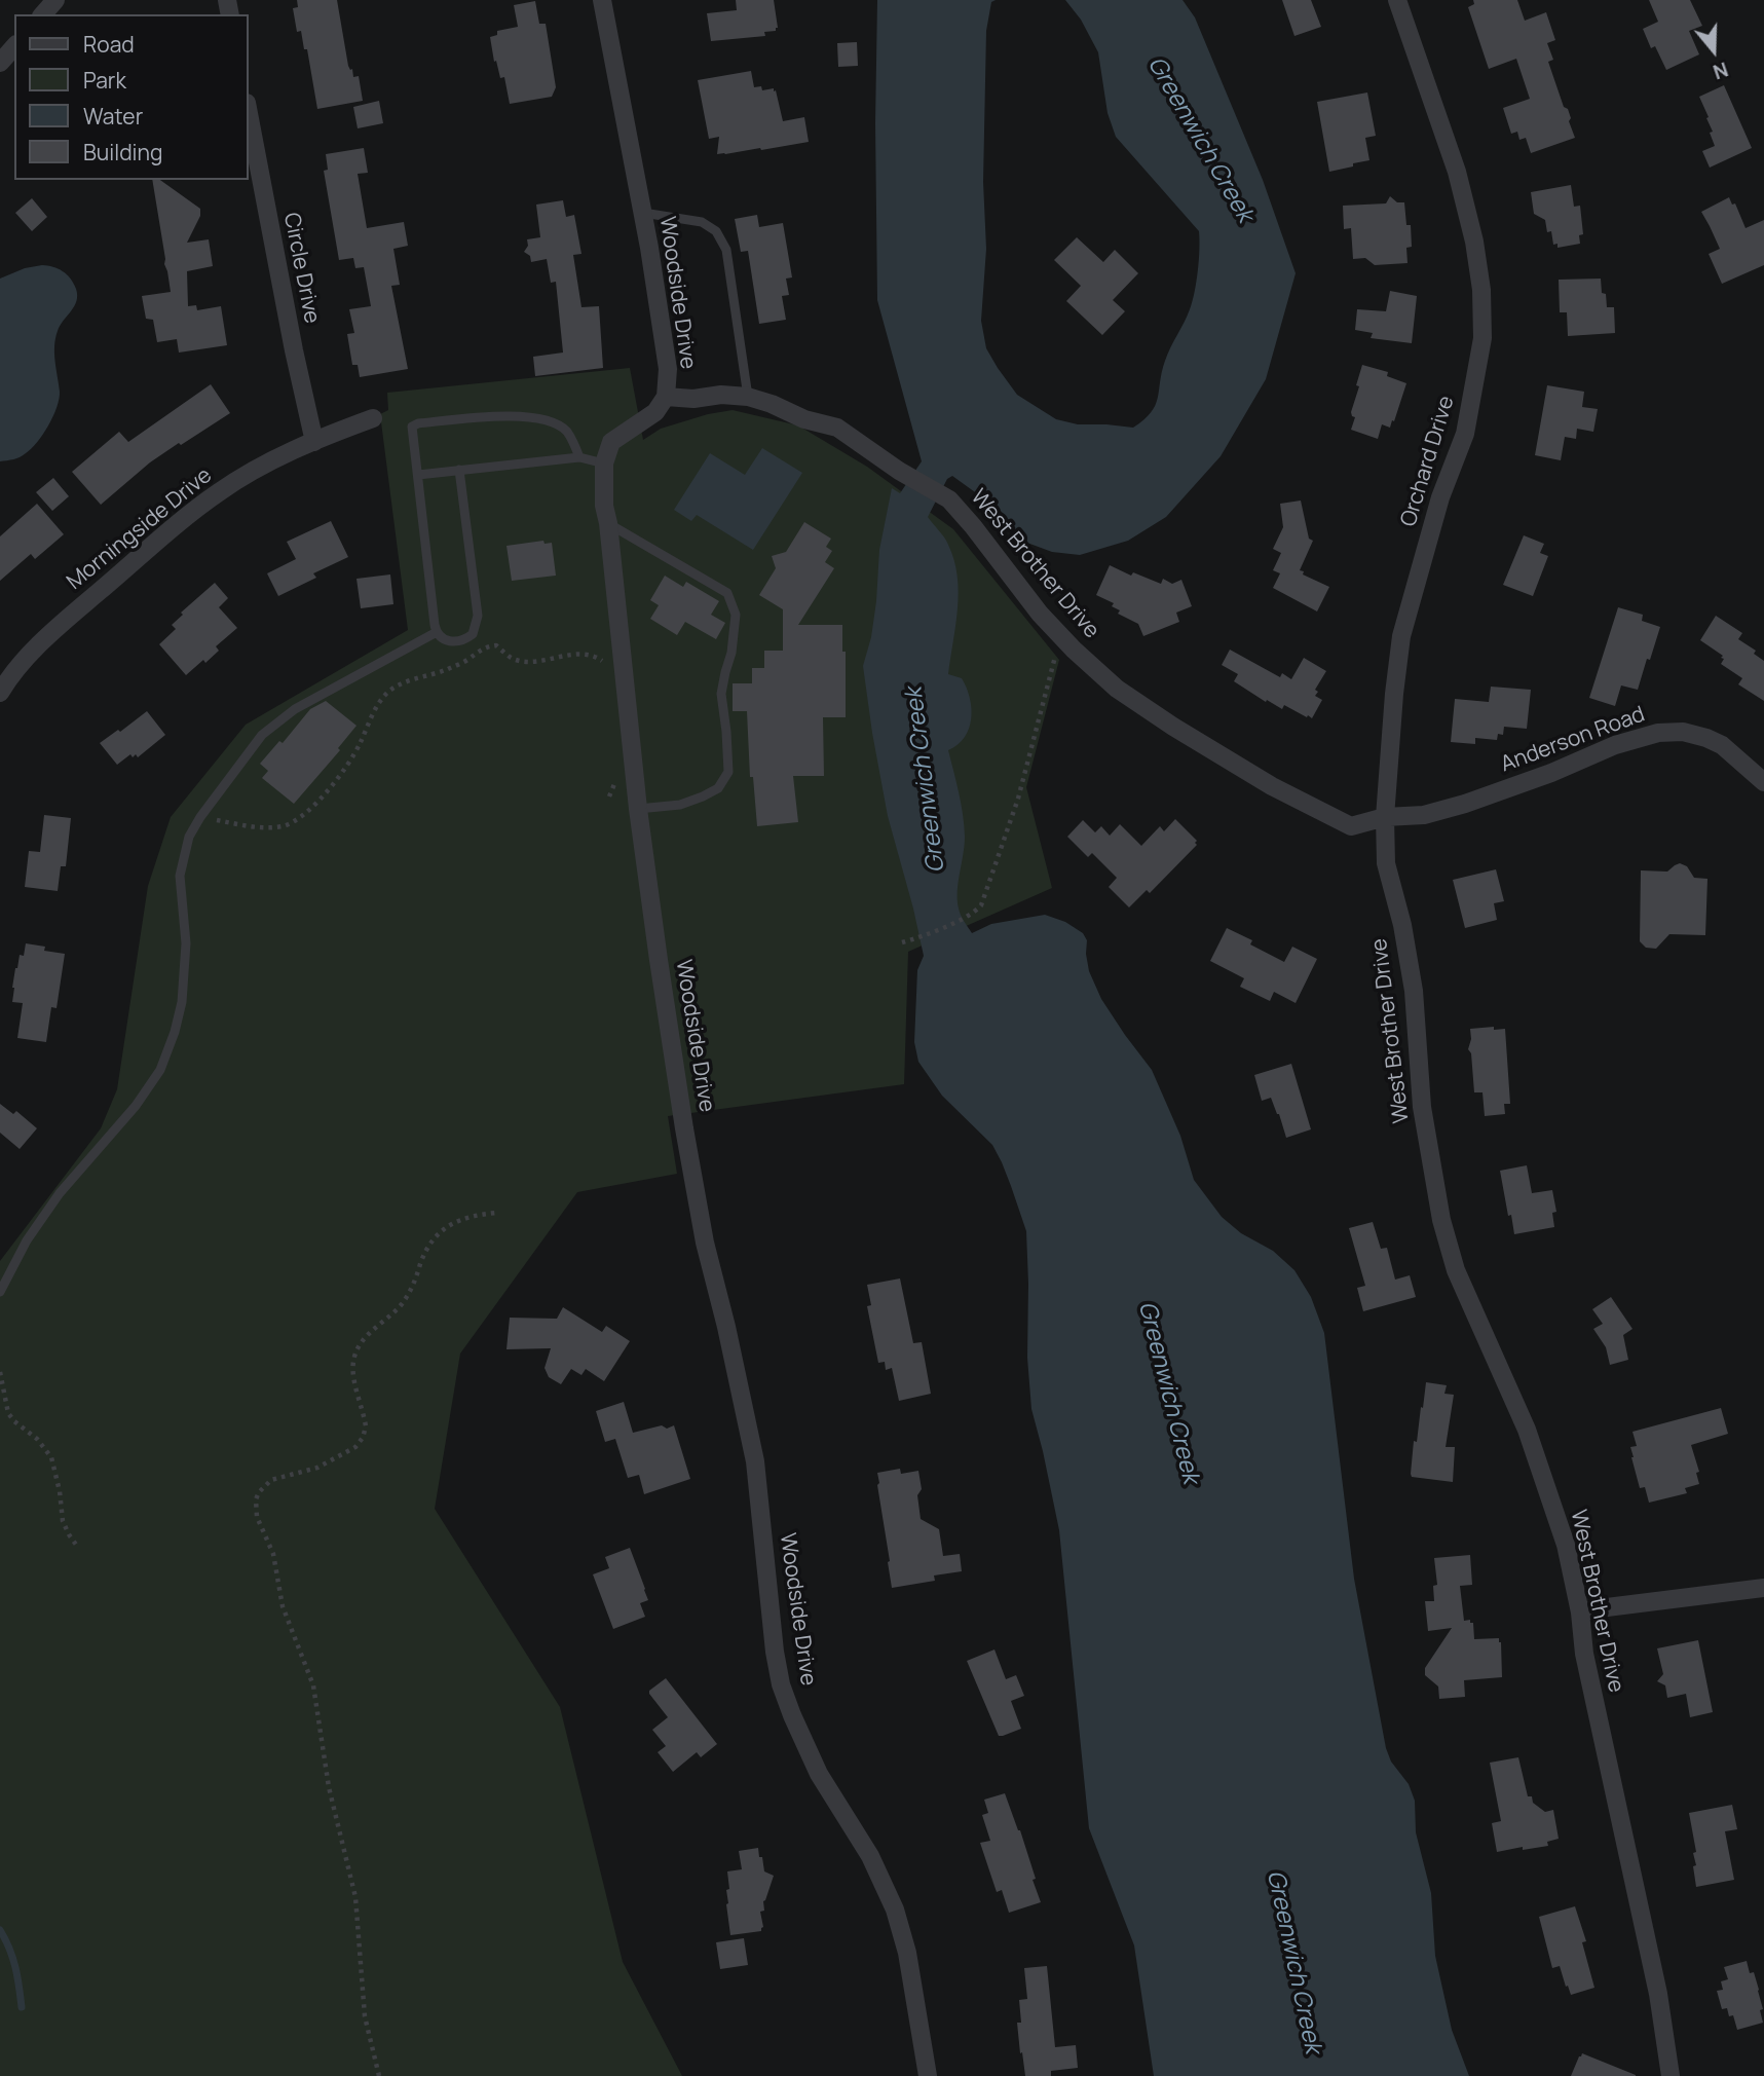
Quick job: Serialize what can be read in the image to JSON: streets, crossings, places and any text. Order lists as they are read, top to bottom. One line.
{"streets":{"street":["Circle Drive","Woodside Drive","Orchard Drive","Morningside Drive","West Brother Drive","Anderson Road"]},"crossings":[["Circle Drive","Morningside Drive"],["Woodside Drive","West Brother Drive"],["Orchard Drive","West Brother Drive"],["Orchard Drive","Anderson Road"],["West Brother Drive","Anderson Road"]],"water":["Greenwich Creek"],"legend":["Road","Park","Water","Building"],"north":"bottom"}
